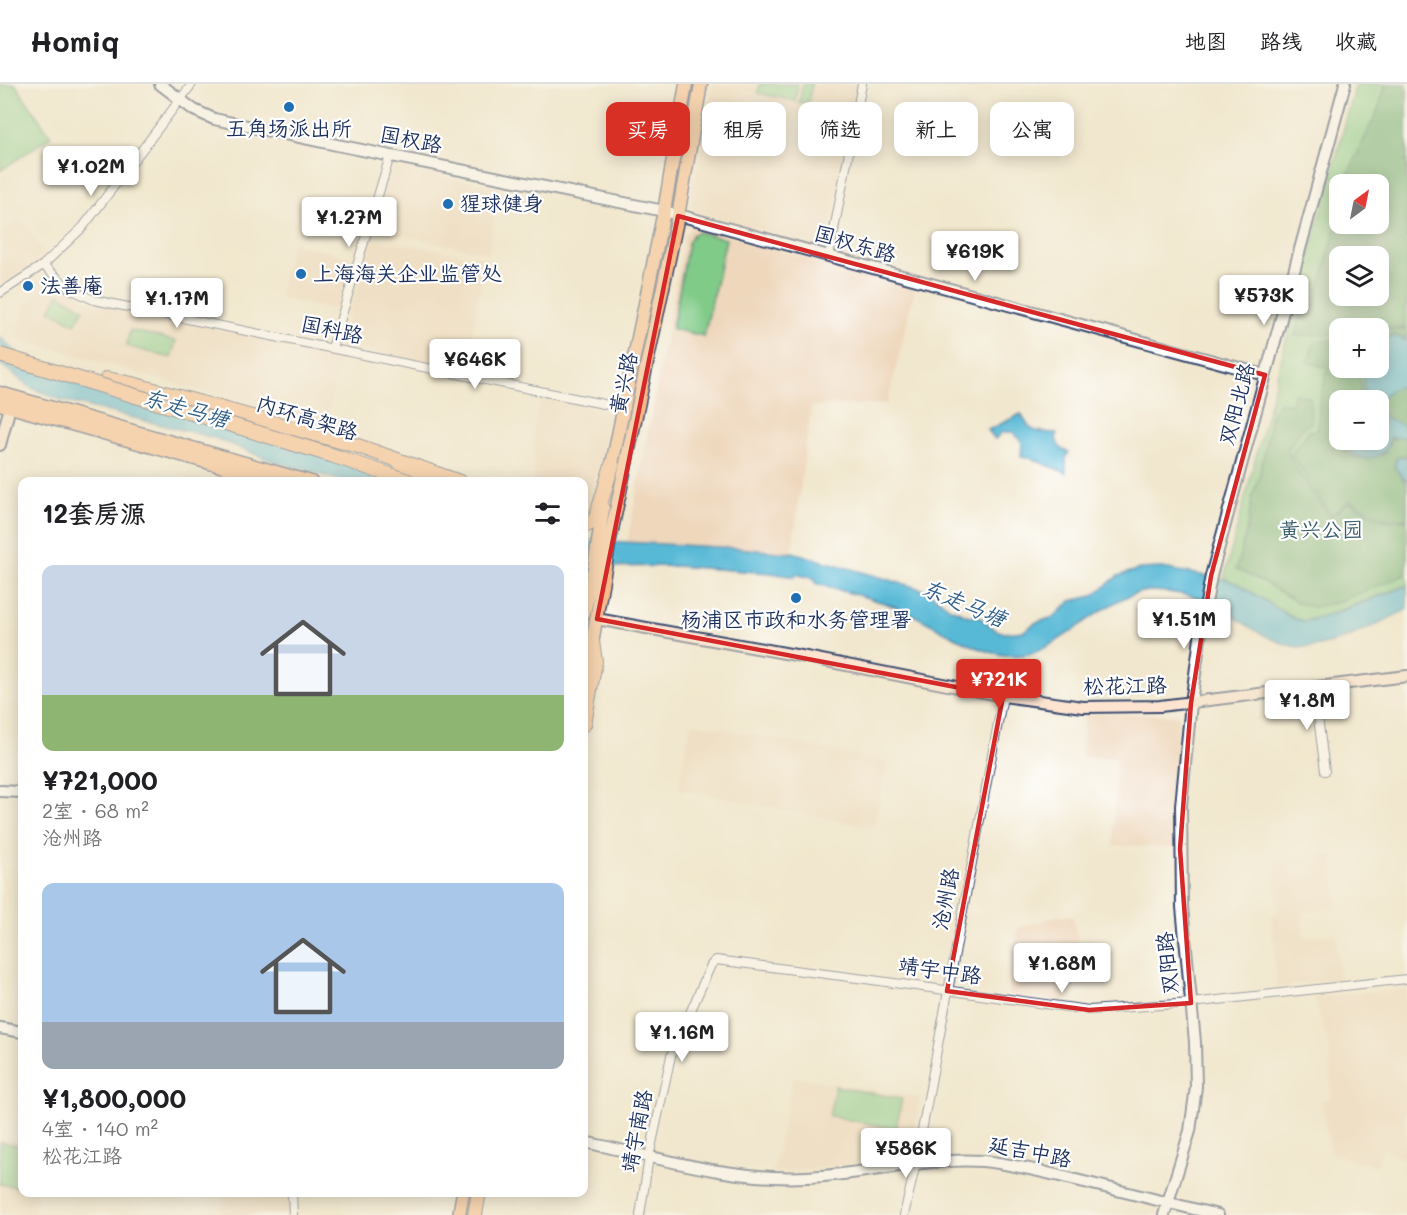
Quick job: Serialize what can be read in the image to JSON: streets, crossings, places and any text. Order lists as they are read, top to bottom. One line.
{"streets":{"highway":["内环高架路"],"main road":["黄兴路","松花江路"],"street":["国权路","国权东路","国科路","双阳北路","沧州路","双阳路","靖宇中路","靖宇南路","延吉中路"]},"crossings":[["国权路","国权东路"],["国权路","黄兴路"],["国权东路","黄兴路"],["国权东路","双阳北路"],["国科路","黄兴路"],["黄兴路","松花江路"],["双阳北路","松花江路"],["双阳北路","双阳路"],["松花江路","沧州路"],["松花江路","双阳路"],["沧州路","靖宇中路"],["沧州路","延吉中路"],["双阳路","靖宇中路"],["双阳路","延吉中路"],["靖宇中路","靖宇南路"],["靖宇南路","延吉中路"]],"water":["东走马塘"],"parks":["黄兴公园"],"places":["五角场派出所","猩球健身","上海海关企业监管处","法善庵","杨浦区市政和水务管理署"],"north":"top right","page":{"header":"Homiq","nav":["地图","路线","收藏"],"chip":["买房","租房","筛选","新上","公寓"],"price":["¥1.02M","¥1.27M","¥619K","¥573K","¥1.17M","¥646K","¥1.51M","¥721K","¥1.8M","¥1.68M","¥1.16M","¥586K"],"map_buttons":["+","−"],"heading":"12套房源","list":[{"name":"¥721,000","note":"2室 · 68 m² · 沧州路"},{"name":"¥1,800,000","note":"4室 · 140 m² · 松花江路"}]}}
